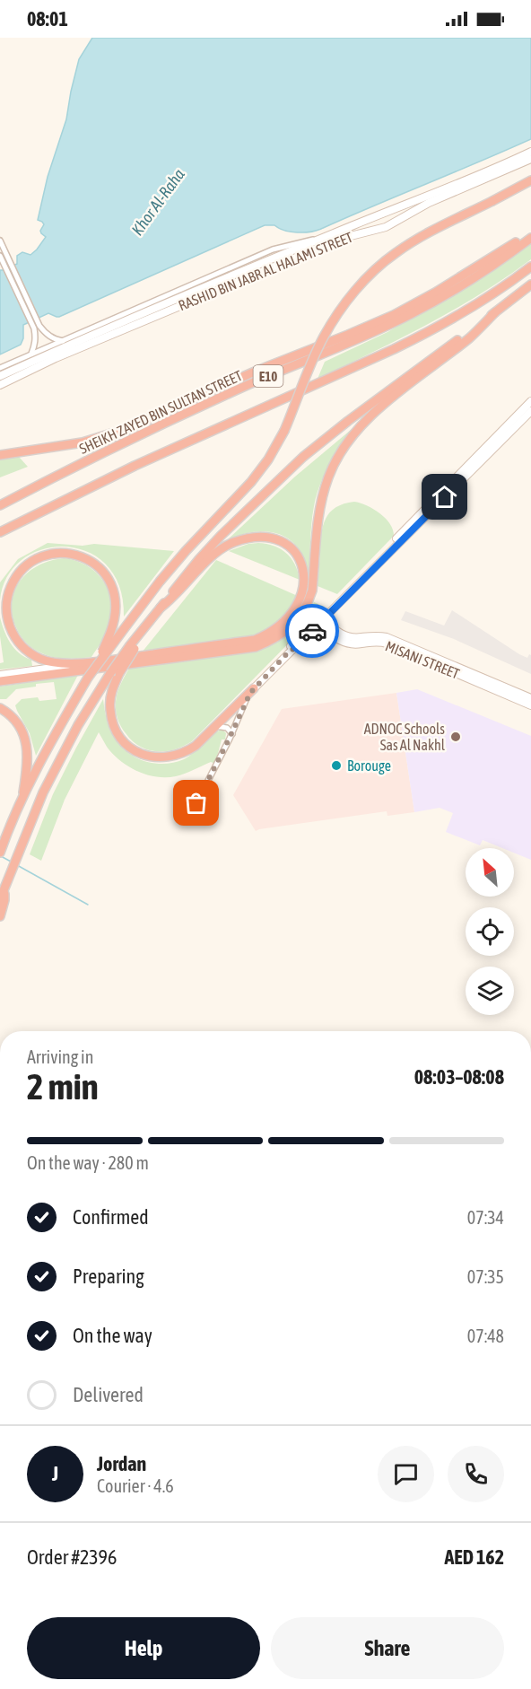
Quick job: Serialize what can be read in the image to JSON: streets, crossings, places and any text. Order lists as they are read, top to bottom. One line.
{"streets":{"highway":["E10","SHEIKH ZAYED BIN SULTAN STREET"],"main road":["RASHID BIN JABR AL HALAMI STREET","MISANI STREET"]},"water":["Khor Al-Raha"],"places":["ADNOC Schools Sas Al Nakhl","Borouge"],"north":"top left","page":{"status":"08:01","heading":["2 min","Arriving in","08:03–08:08"],"panel":["Jordan","Courier · 4.6","Order #2396","AED 162"],"bar":"On the way · 280 m","list":[["Confirmed","07:34"],["Preparing","07:35"],["On the way","07:48"],"Delivered"],"round":"J","buttons":["Help","Share"]}}
